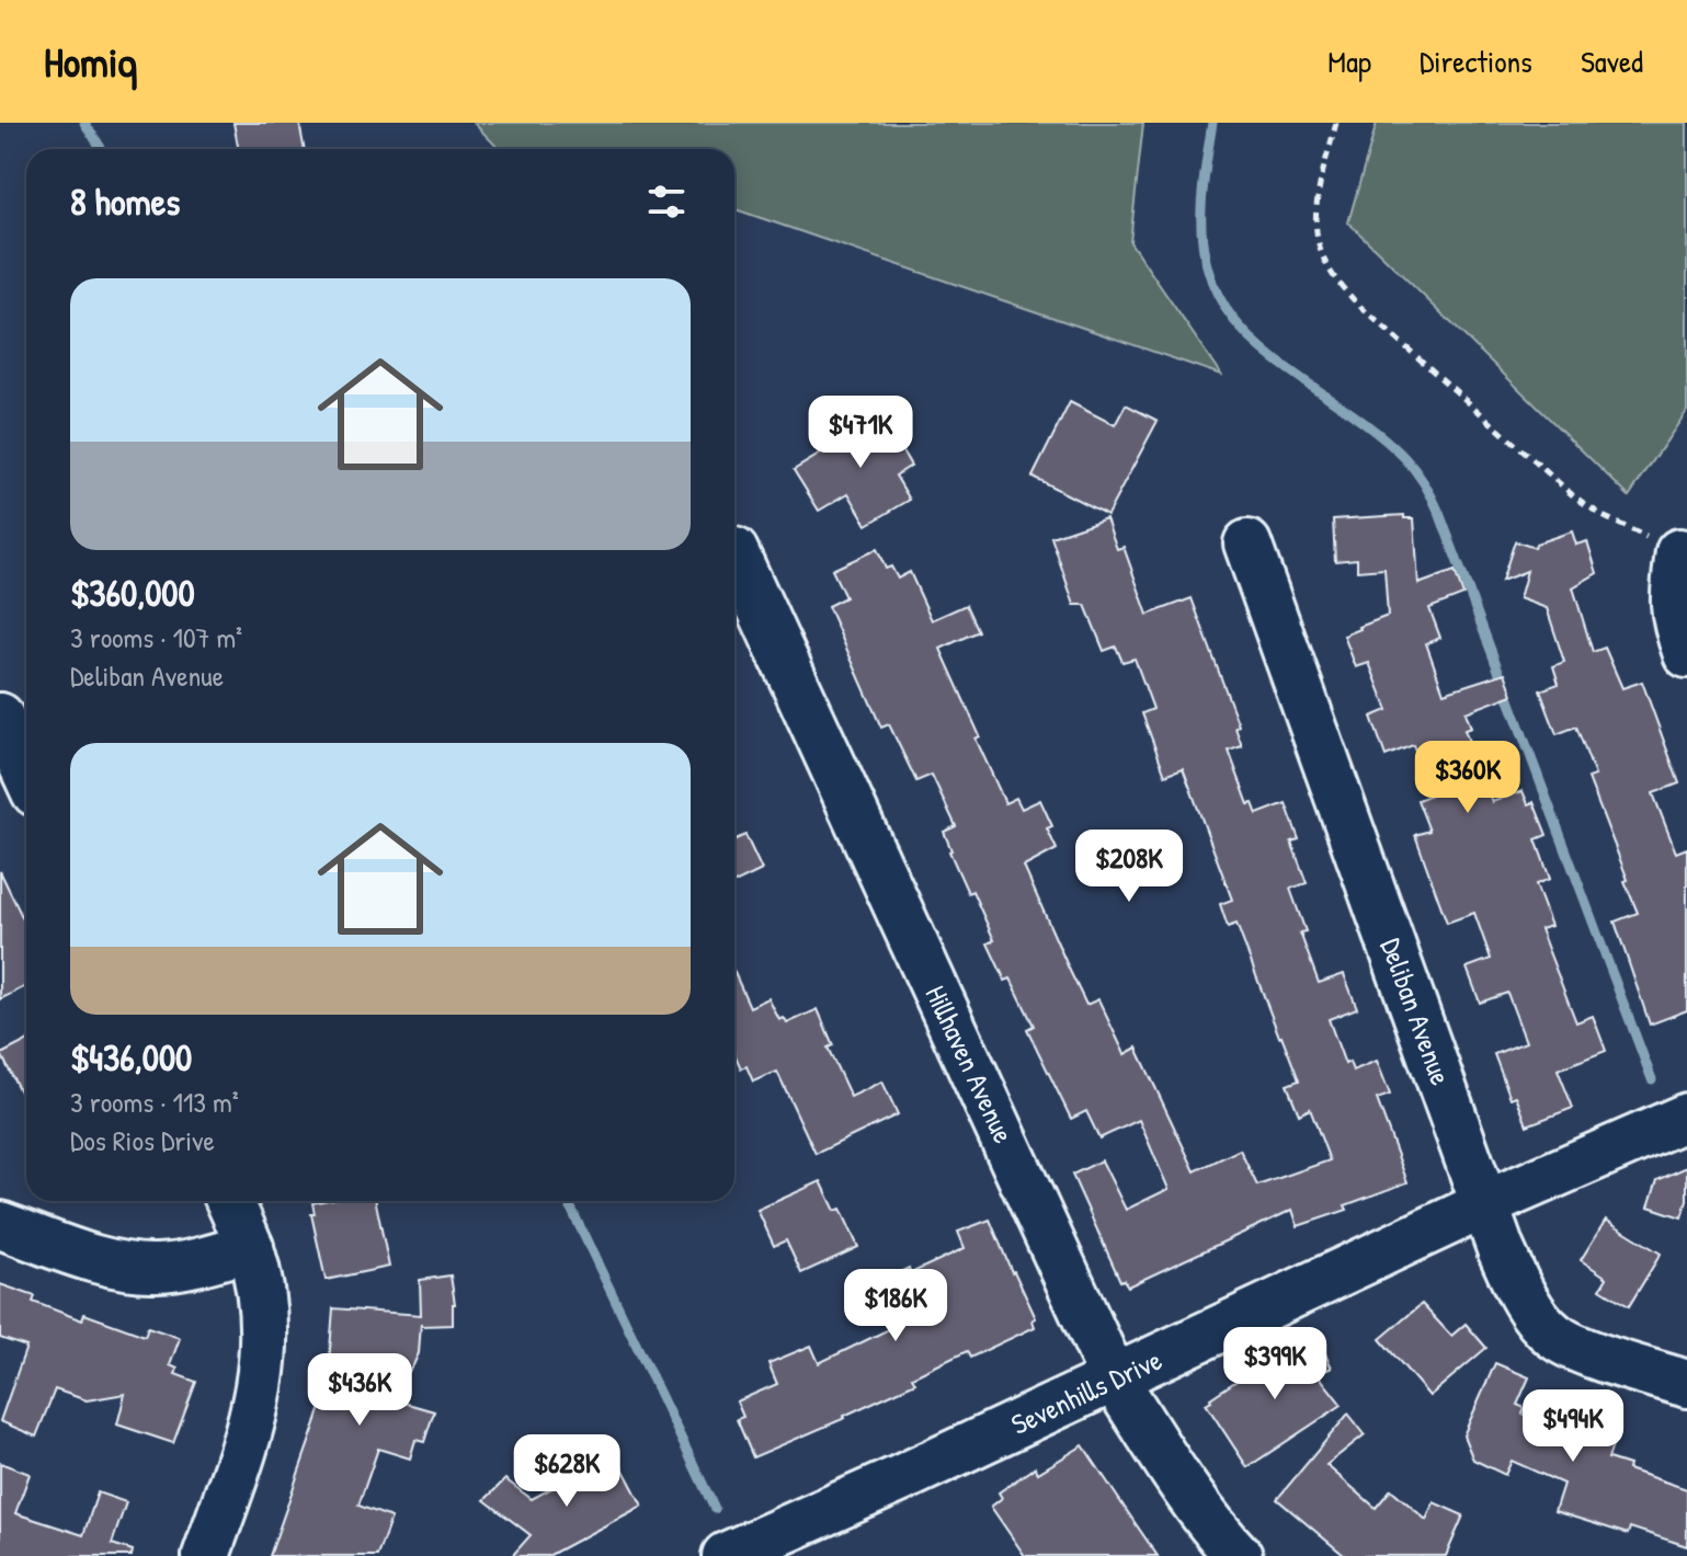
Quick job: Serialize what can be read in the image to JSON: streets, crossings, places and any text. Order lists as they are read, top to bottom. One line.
{"streets":{"street":["Deliban Avenue","Hillhaven Avenue","Sevenhills Drive"]},"crossings":[["Deliban Avenue","Sevenhills Drive"],["Hillhaven Avenue","Sevenhills Drive"]],"page":{"header":"Homiq","nav":["Map","Directions","Saved"],"heading":"8 homes","list":[{"name":"$360,000","note":"3 rooms · 107 m² · Deliban Avenue"},{"name":"$436,000","note":"3 rooms · 113 m² · Dos Rios Drive"}],"price":["$471K","$360K","$208K","$186K","$399K","$436K","$494K","$628K"]}}
